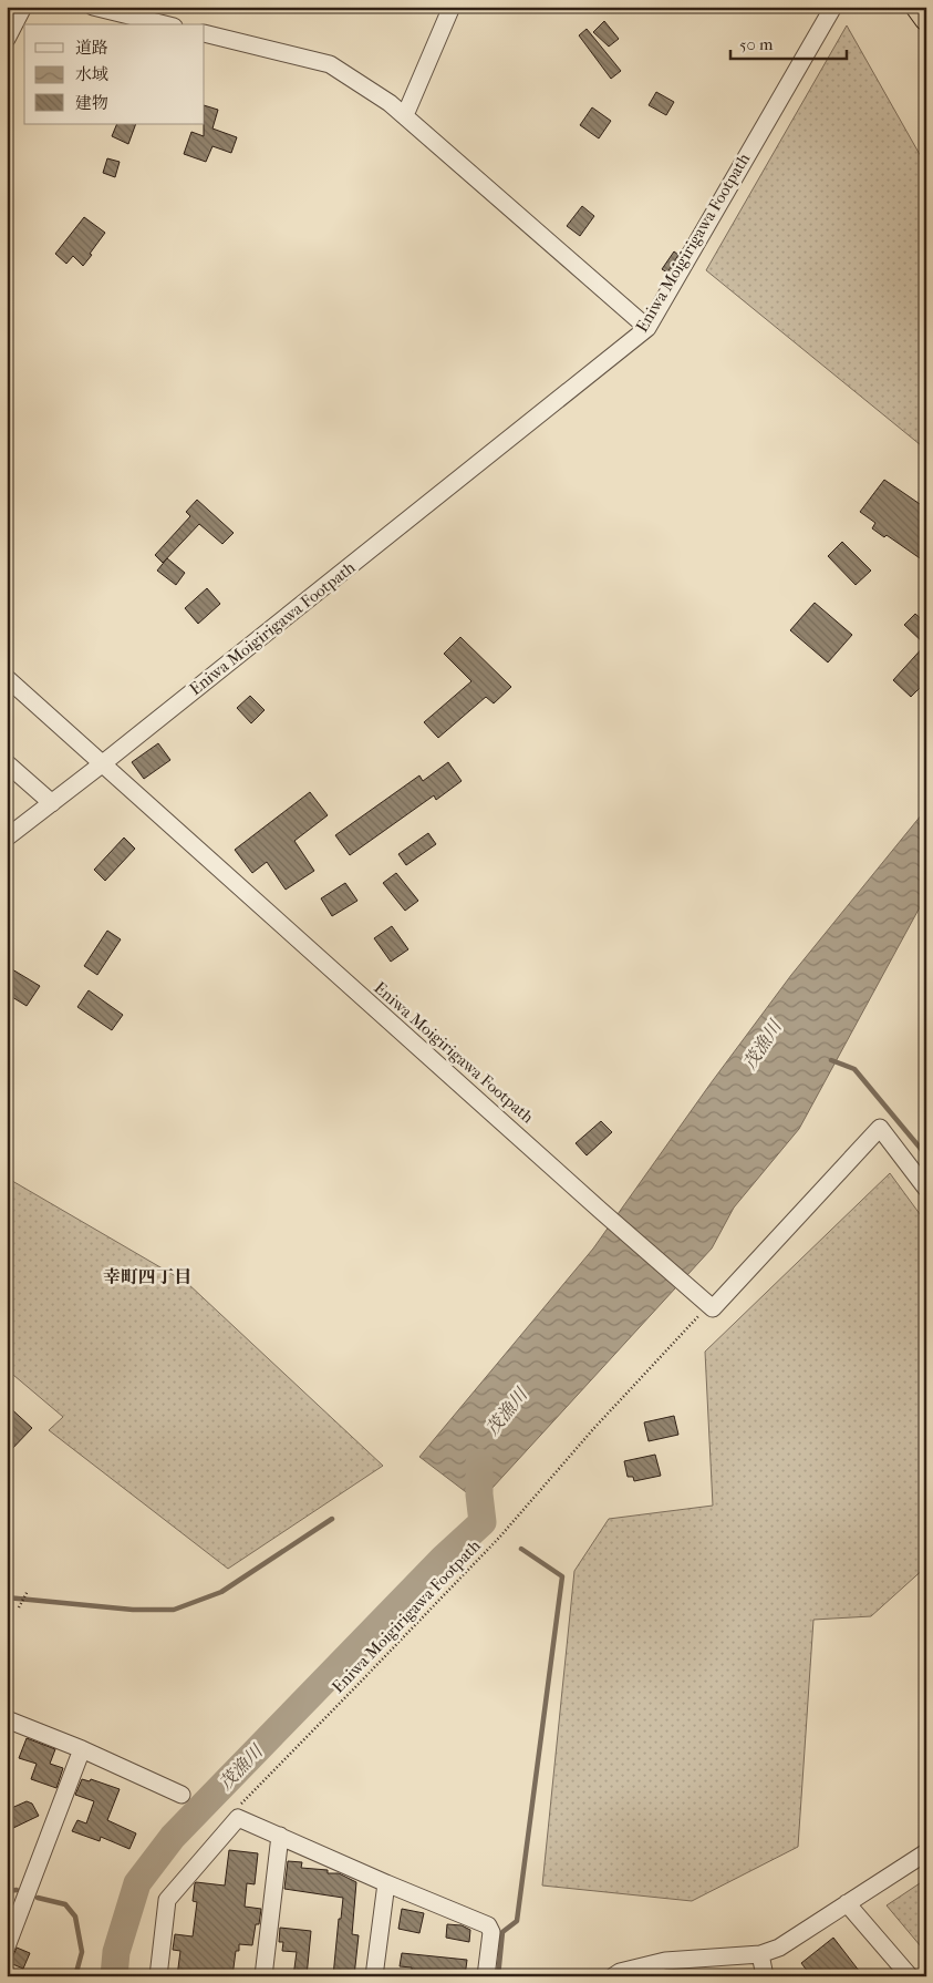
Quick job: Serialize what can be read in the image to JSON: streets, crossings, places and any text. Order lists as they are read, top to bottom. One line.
{"streets":{"path":["Eniwa Moigirigawa Footpath"]},"districts":["幸町四丁目"],"water":["茂漁川"],"legend":["道路","水域","建物"],"scale_bar":"50 m"}
